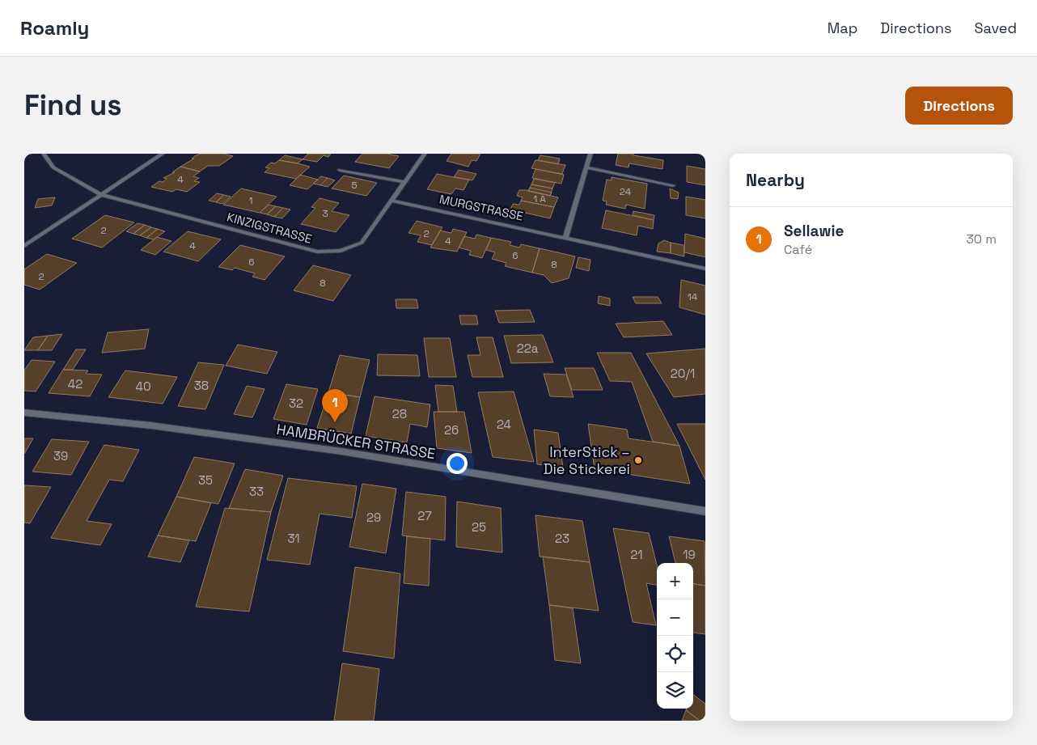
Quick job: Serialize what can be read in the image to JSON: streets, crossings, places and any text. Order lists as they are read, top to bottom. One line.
{"streets":{"street":["MURGSTRASSE","KINZIGSTRASSE","HAMBRÜCKER STRASSE"]},"crossings":[["MURGSTRASSE","KINZIGSTRASSE"]],"places":["InterStick – Die Stickerei"],"house_numbers":["4","5","24","1 A","1","3","2","2","4","4","6","6","8","2","8","14","22a","20/1","42","38","40","32","28","24","26","39","35","33","27","29","25","31","23","21","19"],"page":{"header":"Roamly","nav":["Map","Directions","Saved"],"buttons":"Directions","title":"Find us","heading":"Nearby","list":[{"mark":"1","name":"Sellawie","note":"Café","value":"30 m"}],"pins":"1","map_buttons":["+","−"]}}
